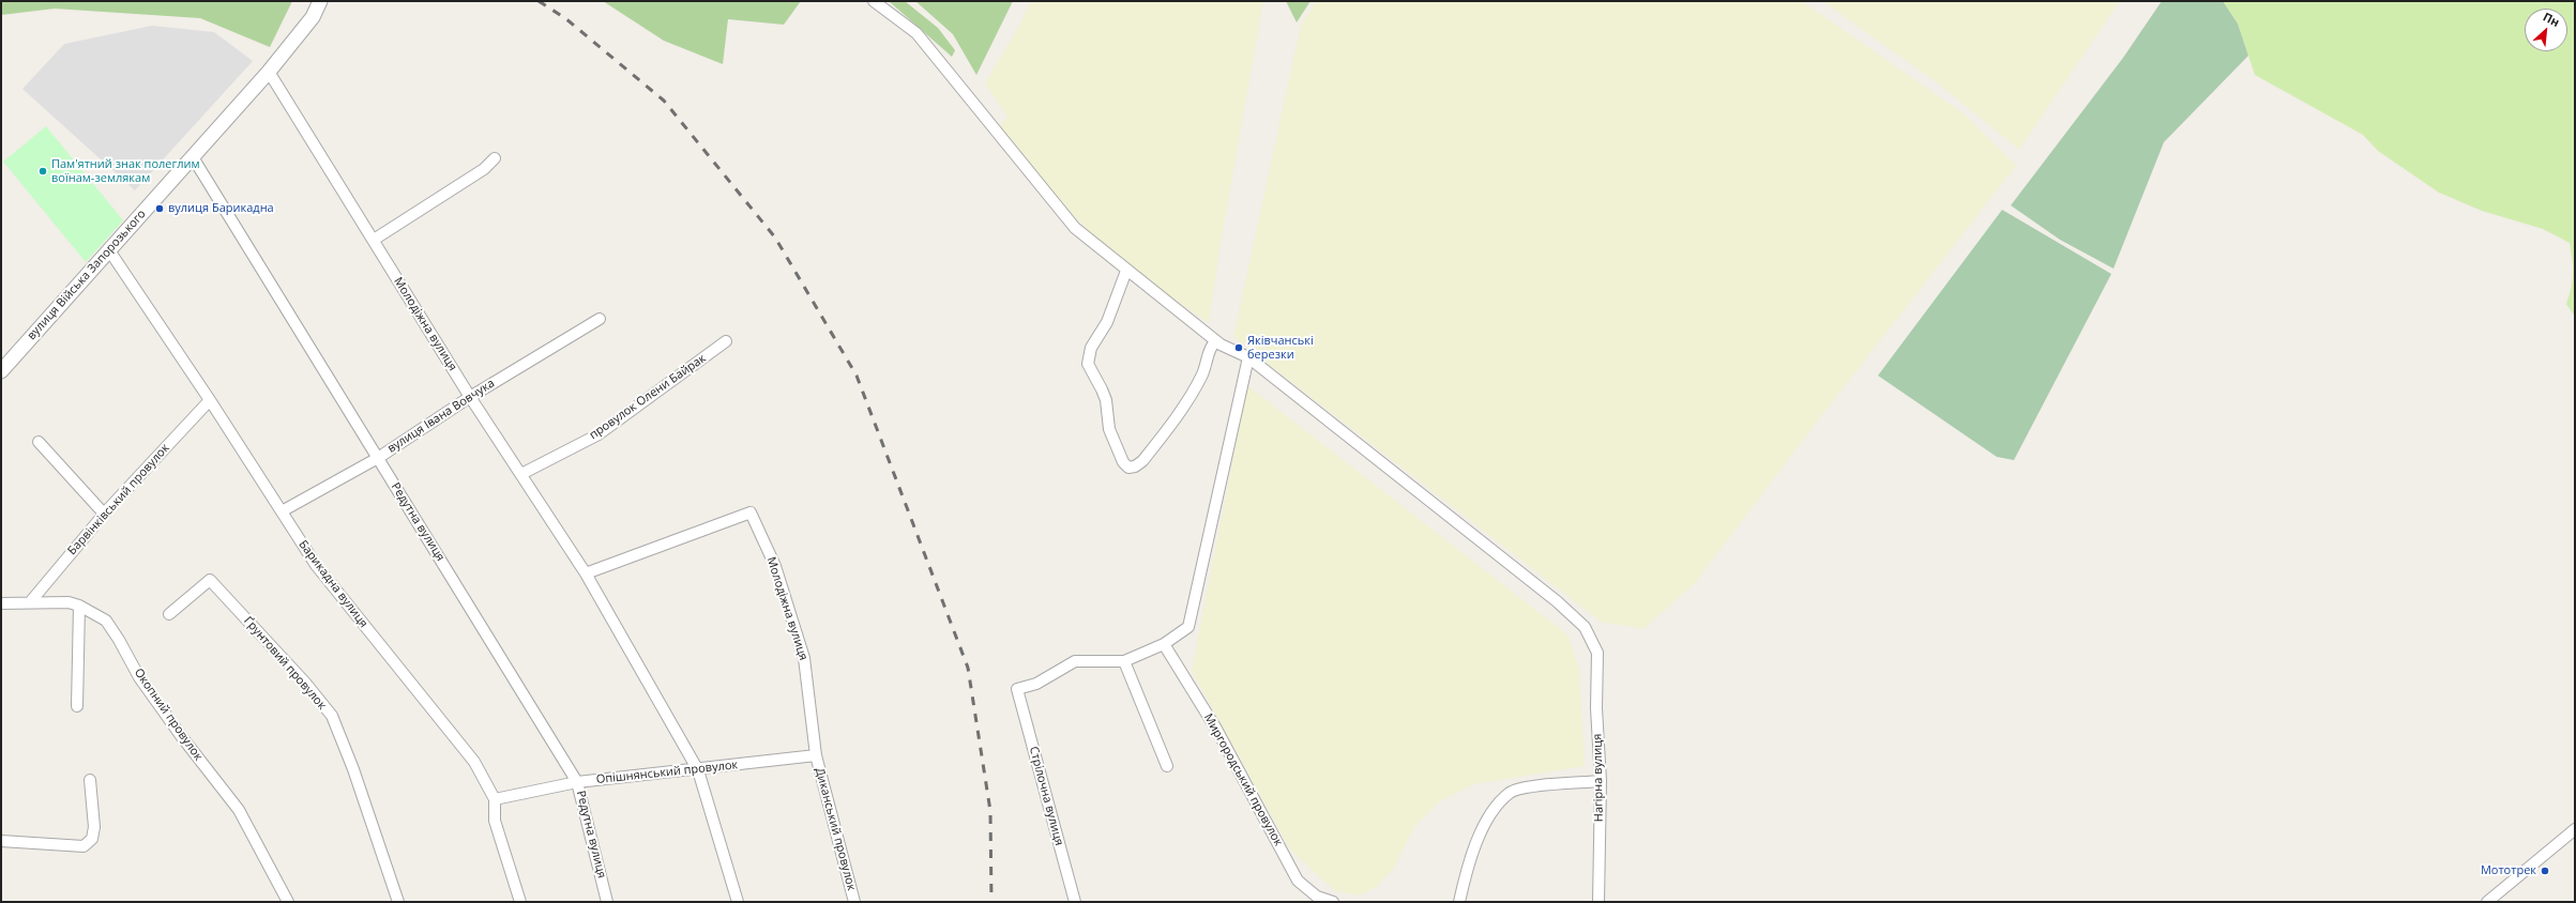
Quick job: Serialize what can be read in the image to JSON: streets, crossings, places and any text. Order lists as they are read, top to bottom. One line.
{"streets":{"street":["вулиця Війська Запорозького","Молодіжна вулиця","провулок Олени Байрак","вулиця Івана Вовчука","Барвінківський провулок","Редутна вулиця","Барикадна вулиця","Ґрунтовий провулок","Окопний провулок","Опішнянський провулок","Нагірна вулиця","Миргородський провулок","Стрілочна вулиця","Диканський провулок"]},"crossings":[["вулиця Війська Запорозького","Молодіжна вулиця"],["вулиця Війська Запорозького","Редутна вулиця"],["вулиця Війська Запорозького","Барикадна вулиця"],["Молодіжна вулиця","провулок Олени Байрак"],["Молодіжна вулиця","вулиця Івана Вовчука"],["Молодіжна вулиця","Опішнянський провулок"],["Молодіжна вулиця","Диканський провулок"],["вулиця Івана Вовчука","Редутна вулиця"],["вулиця Івана Вовчука","Барикадна вулиця"],["Барвінківський провулок","Барикадна вулиця"],["Барвінківський провулок","Окопний провулок"],["Редутна вулиця","Опішнянський провулок"],["Барикадна вулиця","Опішнянський провулок"],["Опішнянський провулок","Диканський провулок"]],"places":["Пам'ятний знак полеглим воїнам-землякам","вулиця Барикадна","Яківчанські березки","Мототрек"],"north":"top right"}
